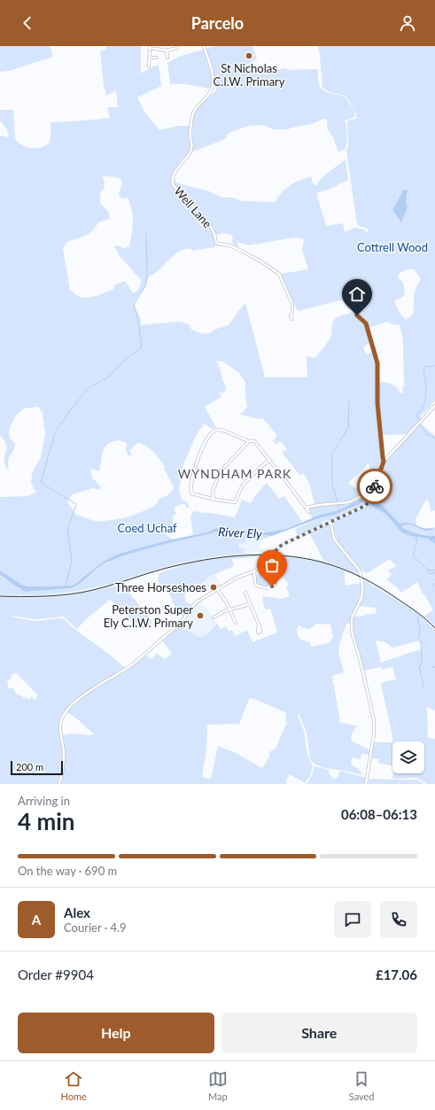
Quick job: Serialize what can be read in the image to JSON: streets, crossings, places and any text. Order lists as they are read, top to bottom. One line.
{"streets":{"street":["Well Lane"]},"districts":["WYNDHAM PARK"],"water":["River Ely"],"parks":["Cottrell Wood","Coed Uchaf"],"places":["St Nicholas C.I.W. Primary","Three Horseshoes","Peterston Super Ely C.I.W. Primary"],"scale_bar":"200 m","page":{"header":"Parcelo","scale":"200 m","heading":["4 min","Arriving in","06:08–06:13"],"panel":["Alex","Courier · 4.9","Order #9904","£17.06"],"bar":"On the way · 690 m","round":"A","buttons":["Help","Share"],"tabs":["Home","Map","Saved"]}}
